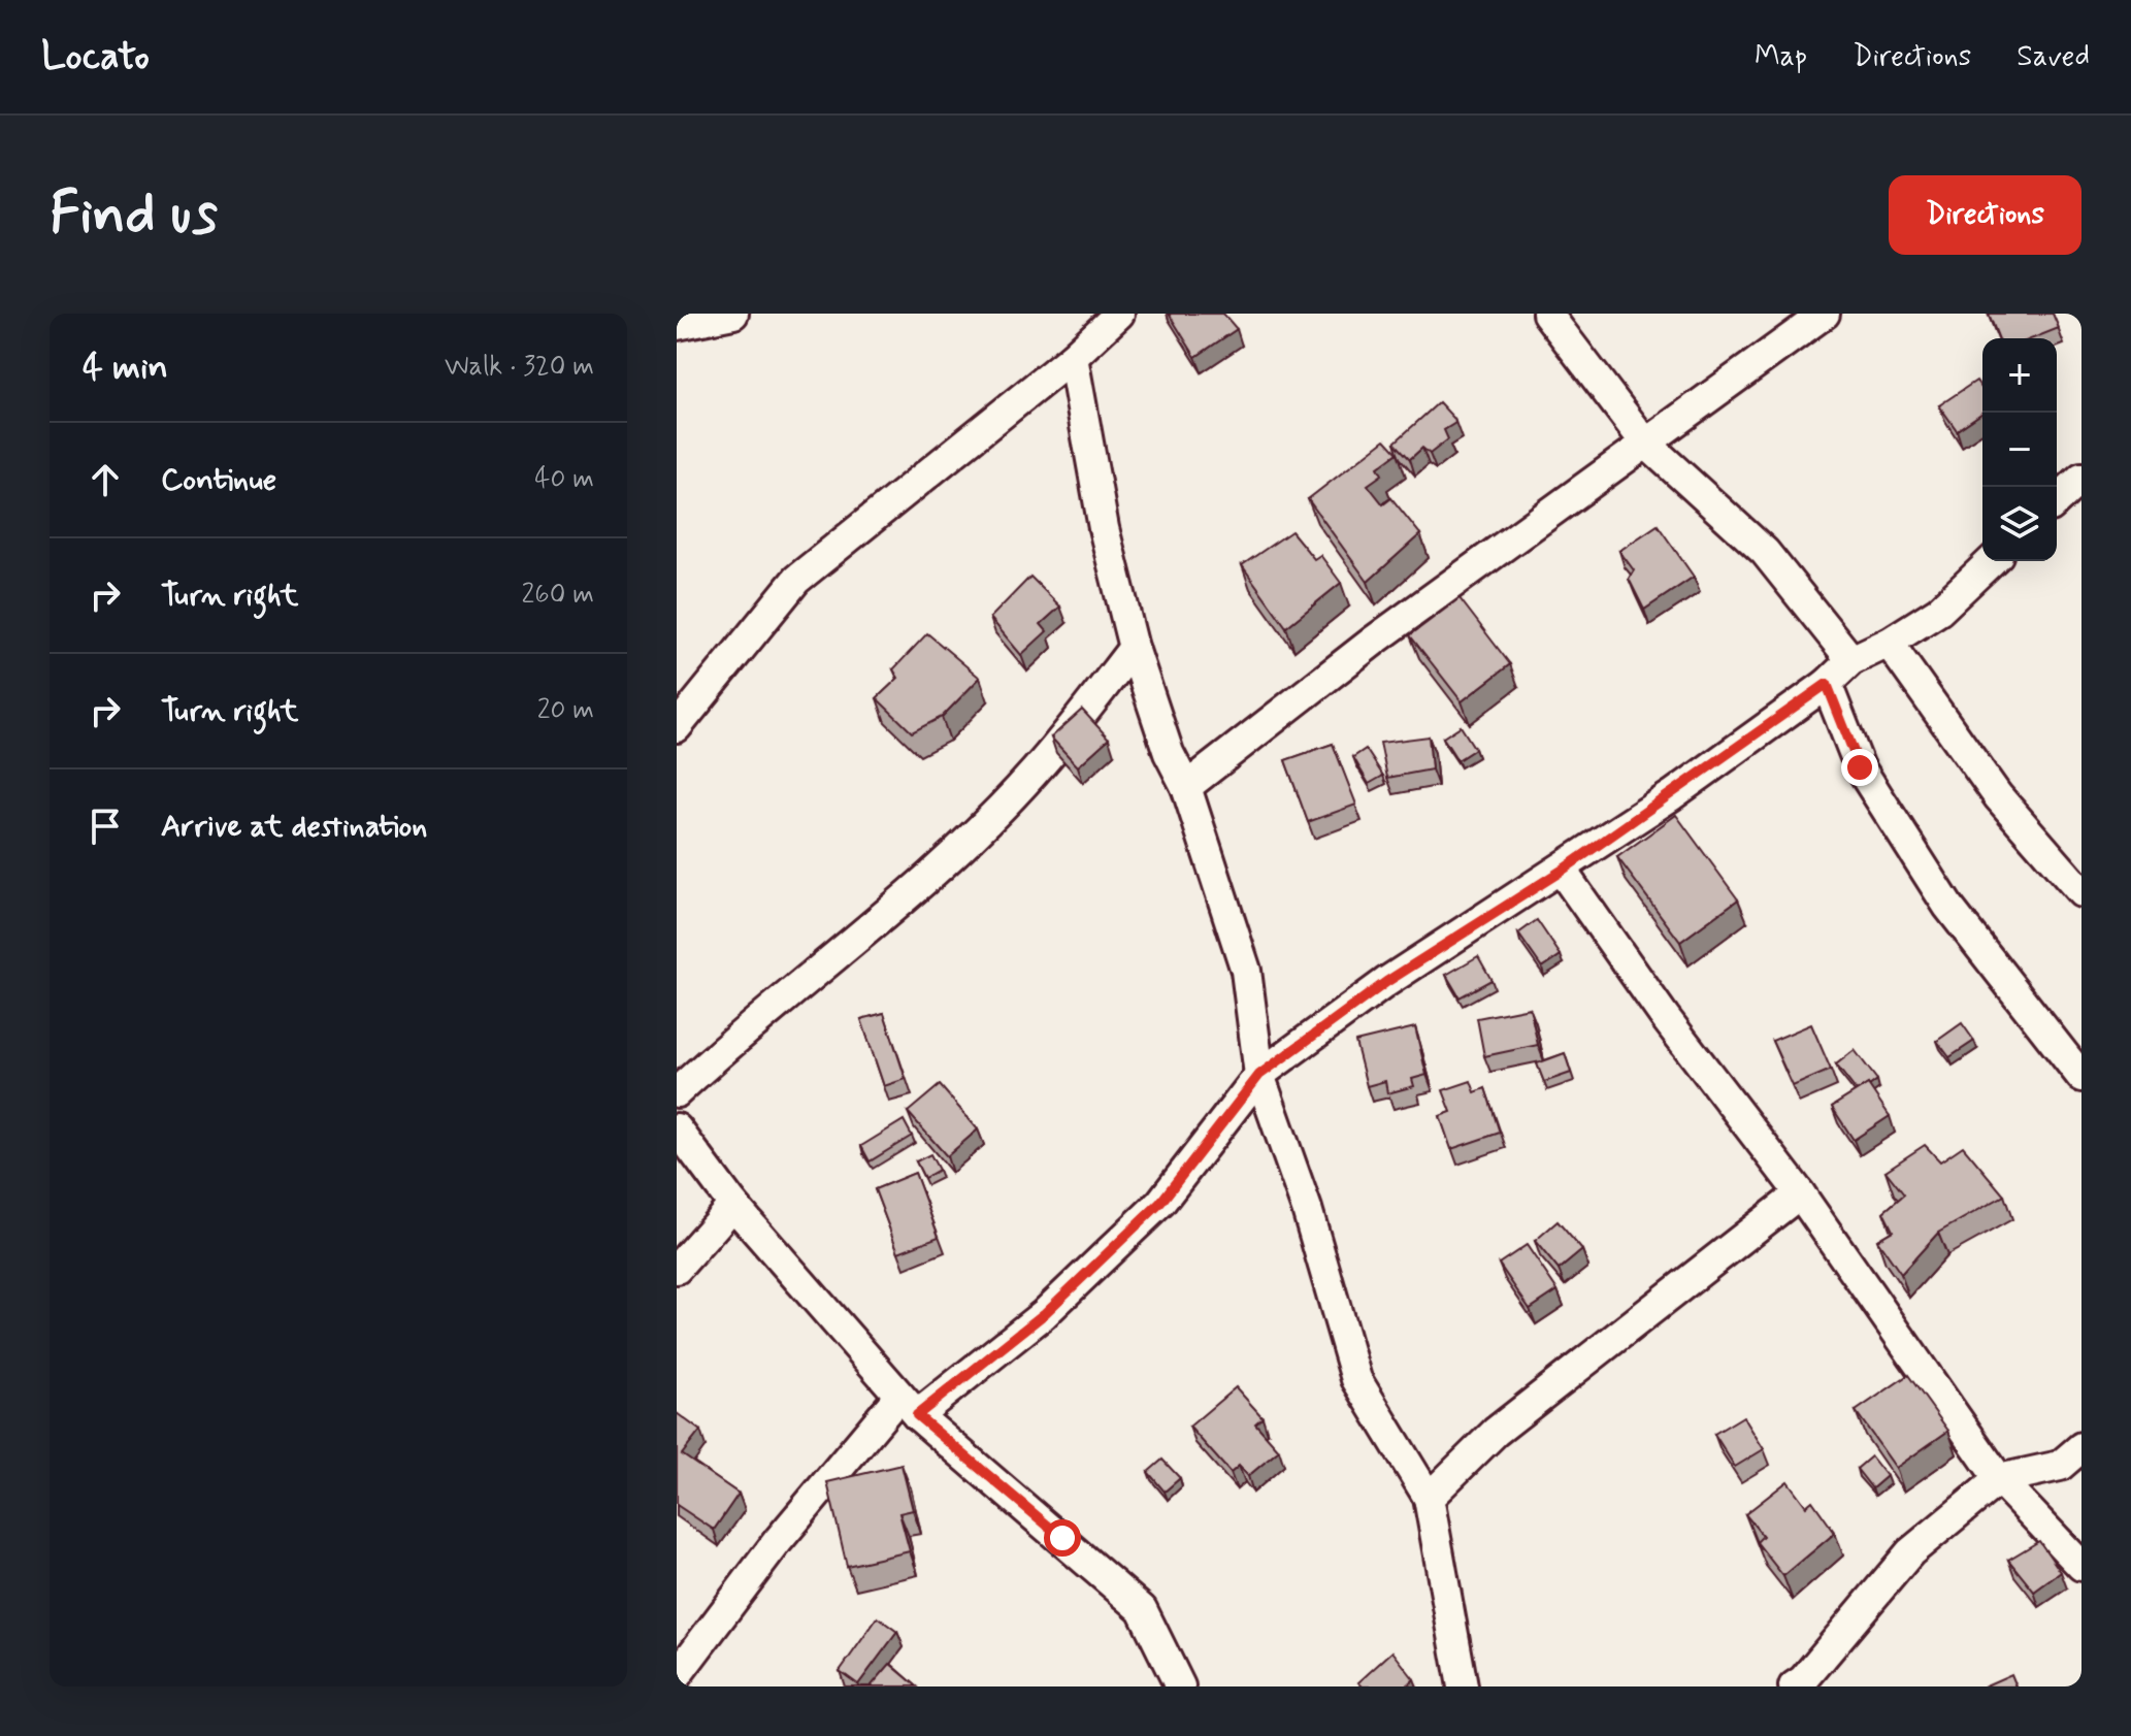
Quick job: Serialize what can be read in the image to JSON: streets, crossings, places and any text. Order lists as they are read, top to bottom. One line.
{"page":{"header":"Locato","nav":["Map","Directions","Saved"],"buttons":"Directions","title":"Find us","heading":["4 min","Walk · 320 m"],"map_buttons":["+","−"],"list":[["Continue","40 m"],["Turn right","260 m"],["Turn right","20 m"],"Arrive at destination"]}}
